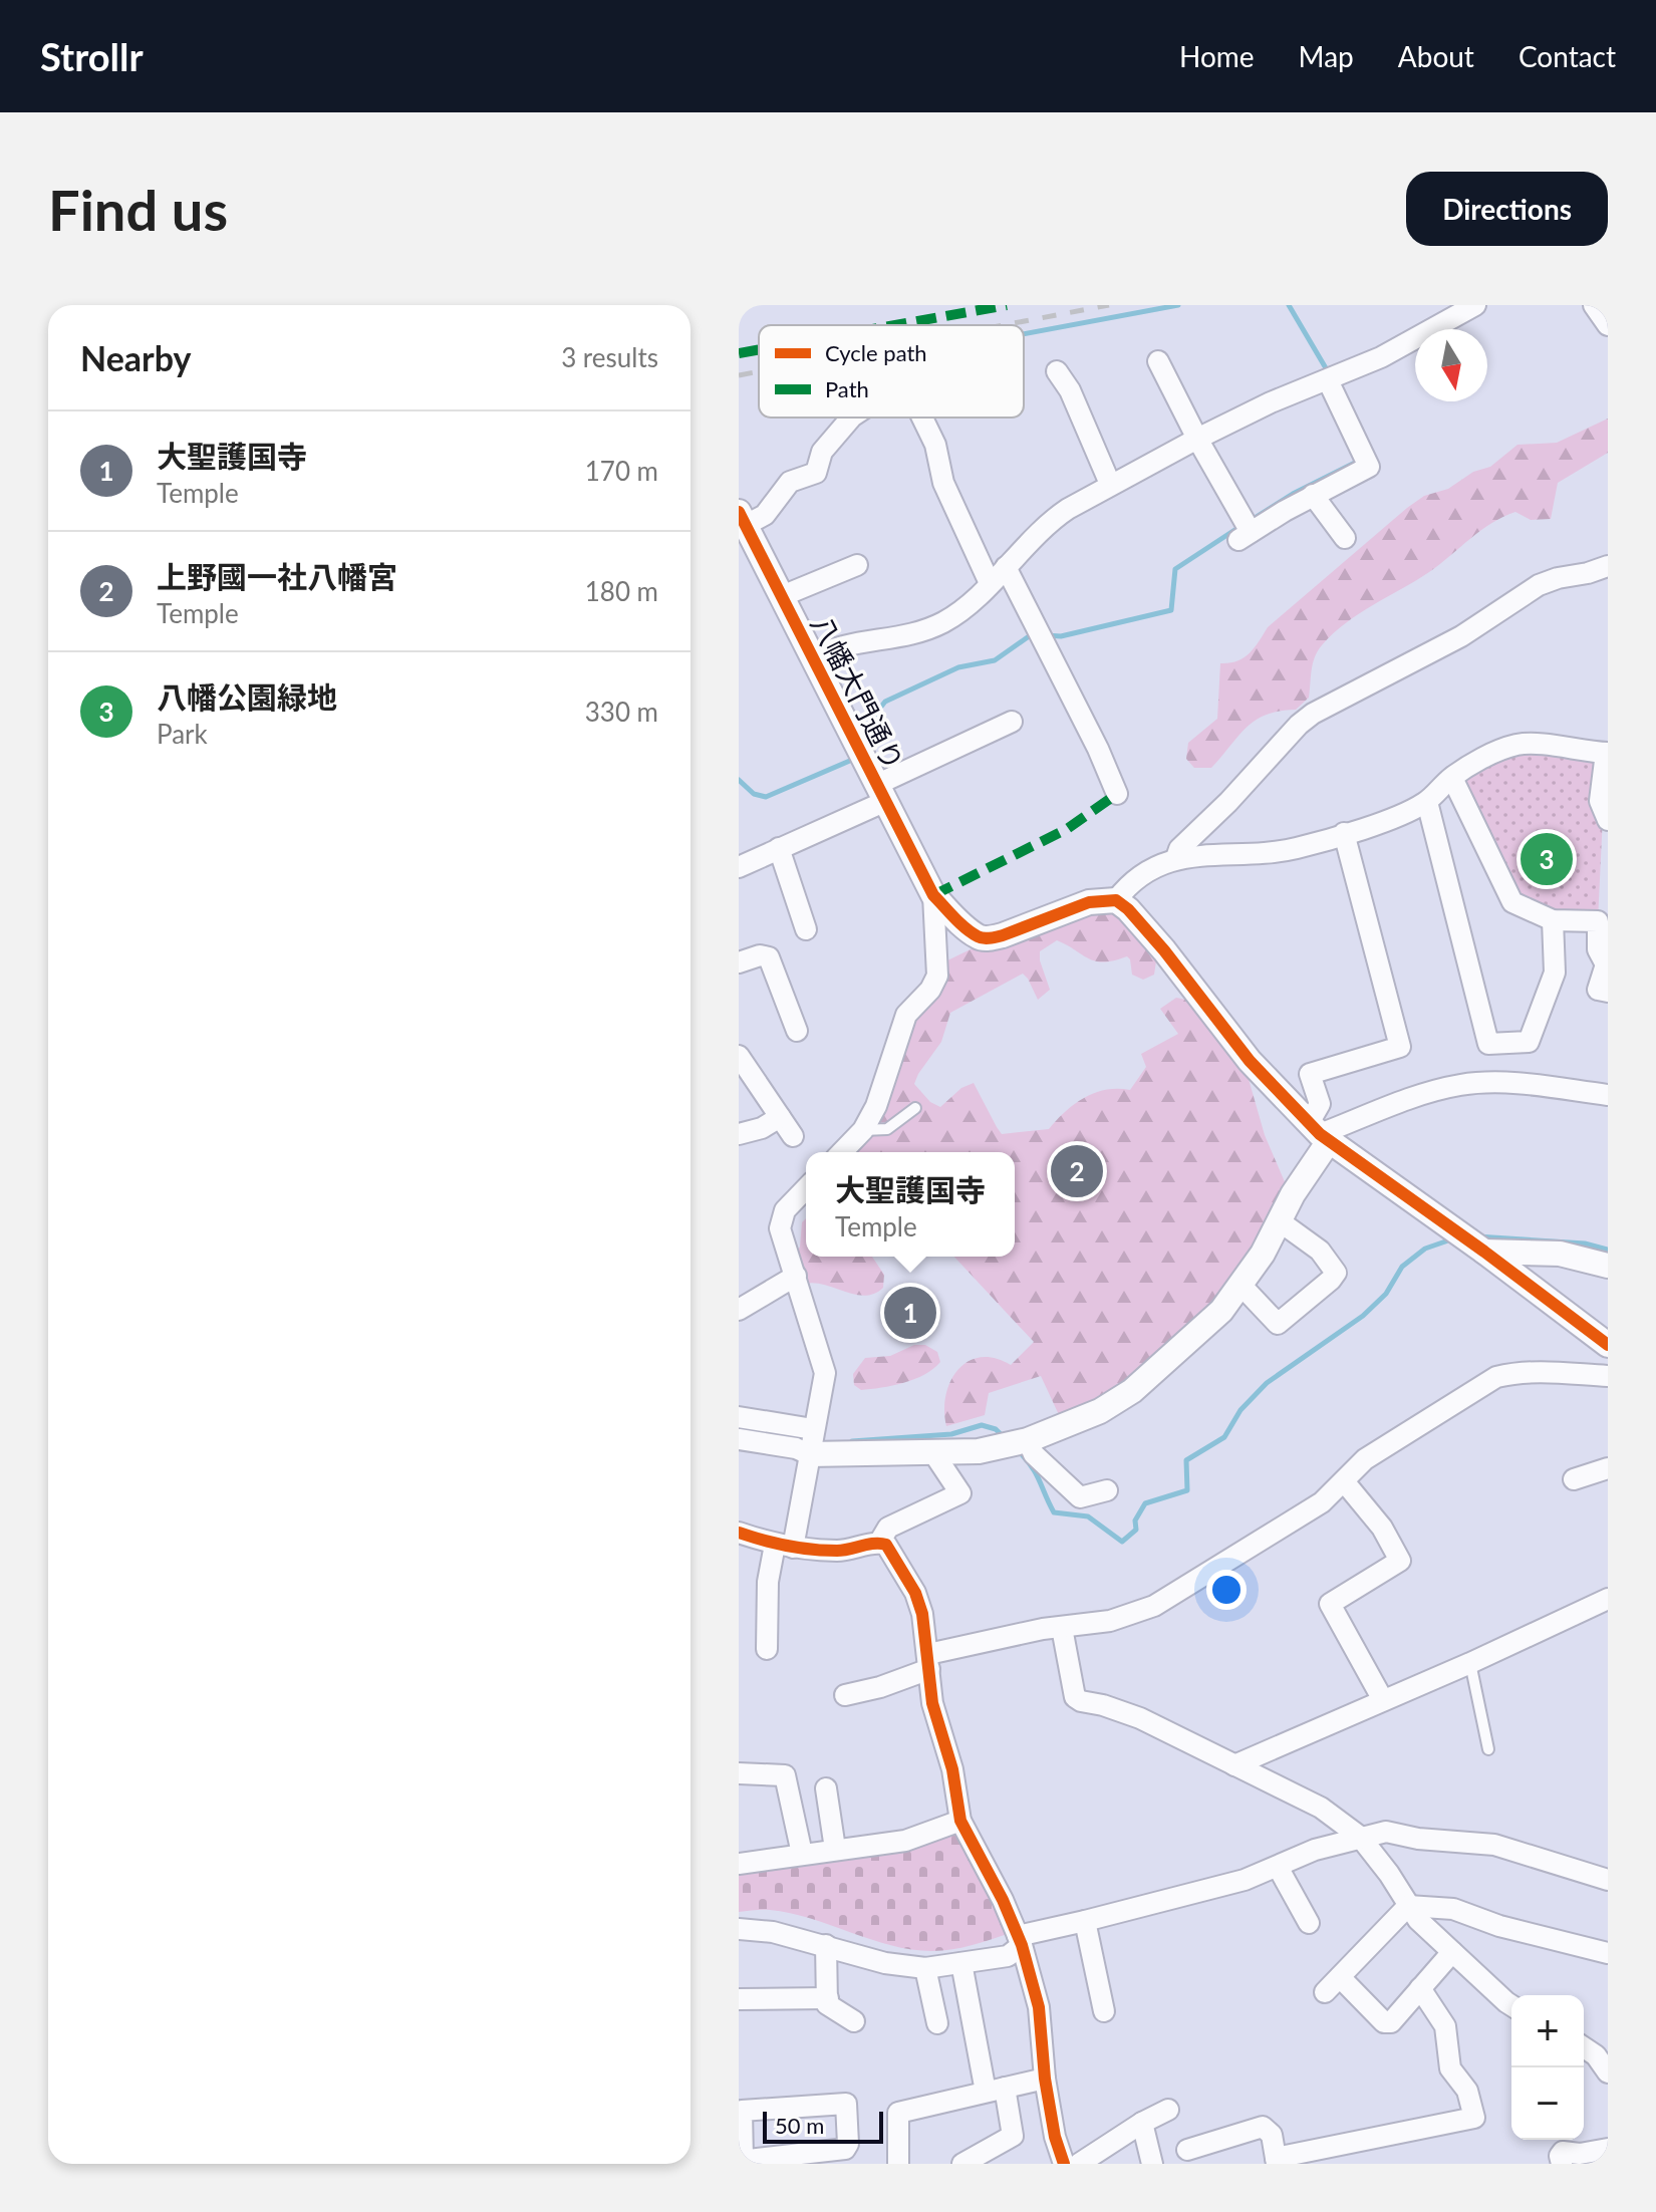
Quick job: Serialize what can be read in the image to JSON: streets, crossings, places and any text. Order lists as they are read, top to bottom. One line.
{"streets":{"street":["八幡大門通り"]},"legend":["Cycle path","Path"],"scale_bar":"50 m","north":"bottom","page":{"header":"Strollr","nav":["Home","Map","About","Contact"],"buttons":"Directions","title":"Find us","heading":["Nearby","3 results"],"list":[{"mark":"1","name":"大聖護国寺","note":"Temple","value":"170 m"},{"mark":"2","name":"上野國一社八幡宮","note":"Temple","value":"180 m"},{"mark":"3","name":"八幡公園緑地","note":"Park","value":"330 m"}],"pins":["3","2","1"],"popup":["大聖護国寺","Temple"],"map_buttons":["+","−"],"scale":"50 m"}}
